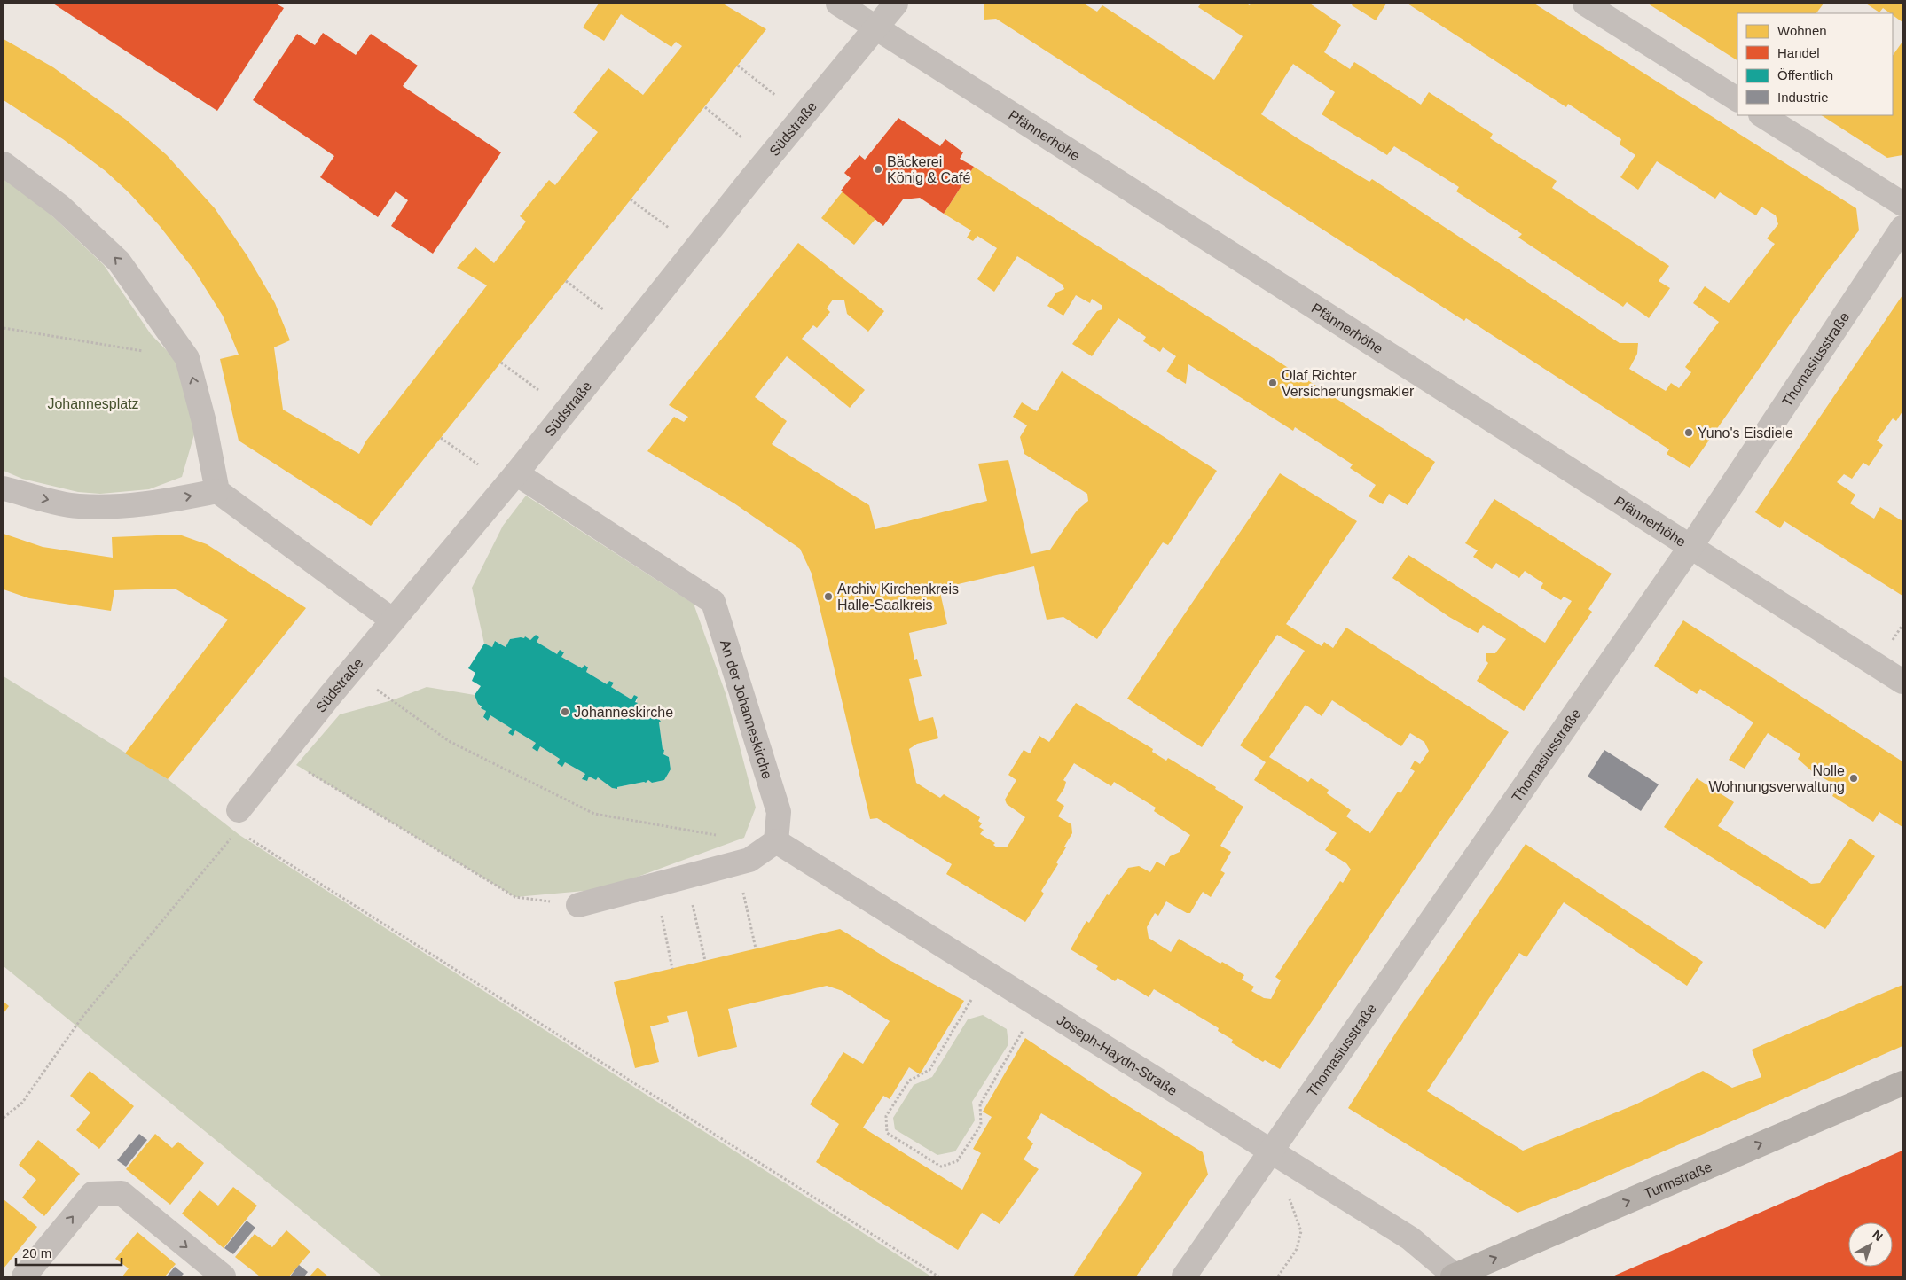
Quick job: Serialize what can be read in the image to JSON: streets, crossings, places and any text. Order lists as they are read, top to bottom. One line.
{"streets":{"street":["Südstraße","Pfännerhöhe","Thomasiusstraße","An der Johanneskirche","Joseph-Haydn-Straße","Turmstraße"]},"crossings":[["Südstraße","Pfännerhöhe"],["Südstraße","An der Johanneskirche"],["Pfännerhöhe","Thomasiusstraße"],["Thomasiusstraße","Joseph-Haydn-Straße"],["An der Johanneskirche","Joseph-Haydn-Straße"],["Joseph-Haydn-Straße","Turmstraße"]],"one_way":["Turmstraße"],"parks":["Johannesplatz"],"places":["Bäckerei König & Café","Olaf Richter Versicherungsmakler","Yuno's Eisdiele","Archiv Kirchenkreis Halle-Saalkreis","Johanneskirche","Nolle Wohnungsverwaltung"],"legend":["Wohnen","Handel","Öffentlich","Industrie"],"scale_bar":"20 m","north":"top right"}
